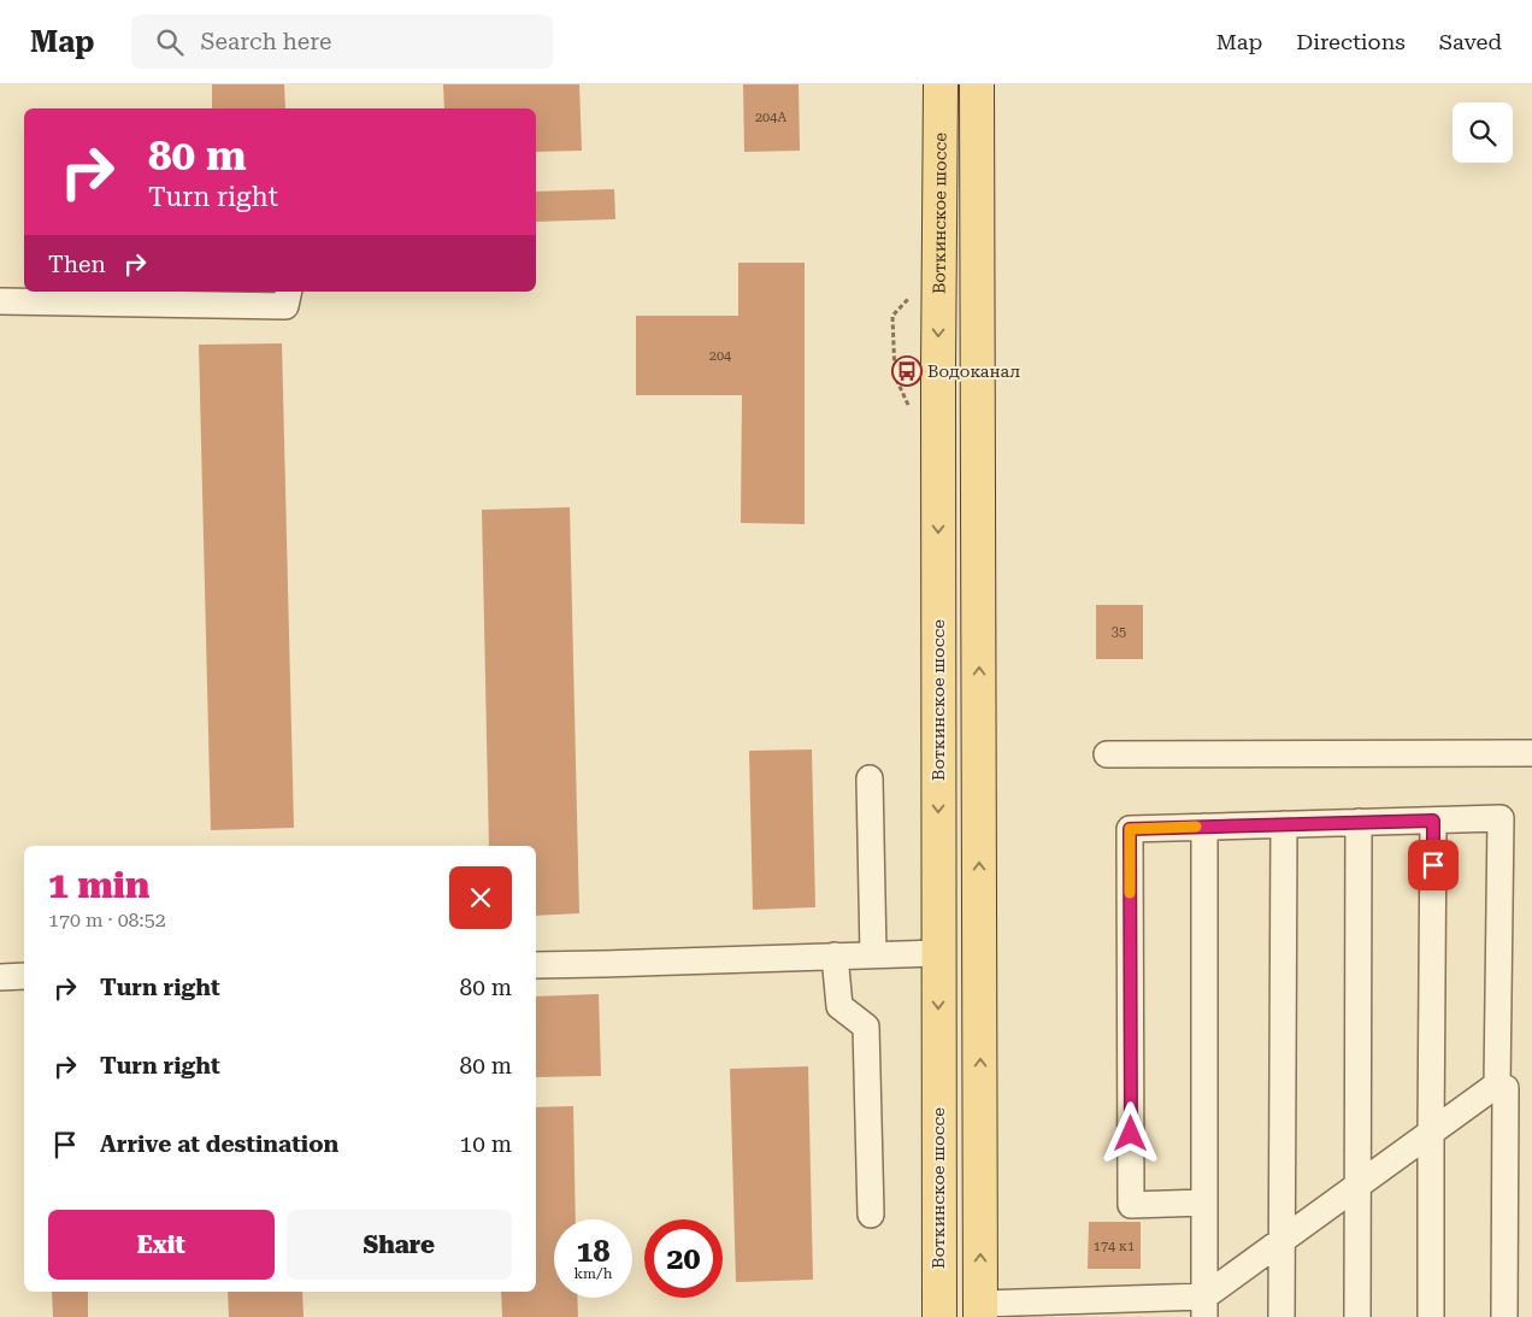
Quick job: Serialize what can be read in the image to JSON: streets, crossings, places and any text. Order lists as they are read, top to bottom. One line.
{"streets":{"main road":["Воткинское шоссе"]},"places":{"bus stop":["Водоканал"]},"house_numbers":["204А","204","35","174 к1"],"page":{"header":"Map","search":"Search here","nav":["Map","Directions","Saved"],"turn":["80 m","Turn right"],"then":"Then","heading":["1 min","170 m · 08:52"],"list":[{"name":"Turn right","value":"80 m"},{"name":"Turn right","value":"80 m"},{"name":"Arrive at destination","value":"10 m"}],"buttons":["Exit","Share"],"speed":"18 km/h","limit":"20"}}
